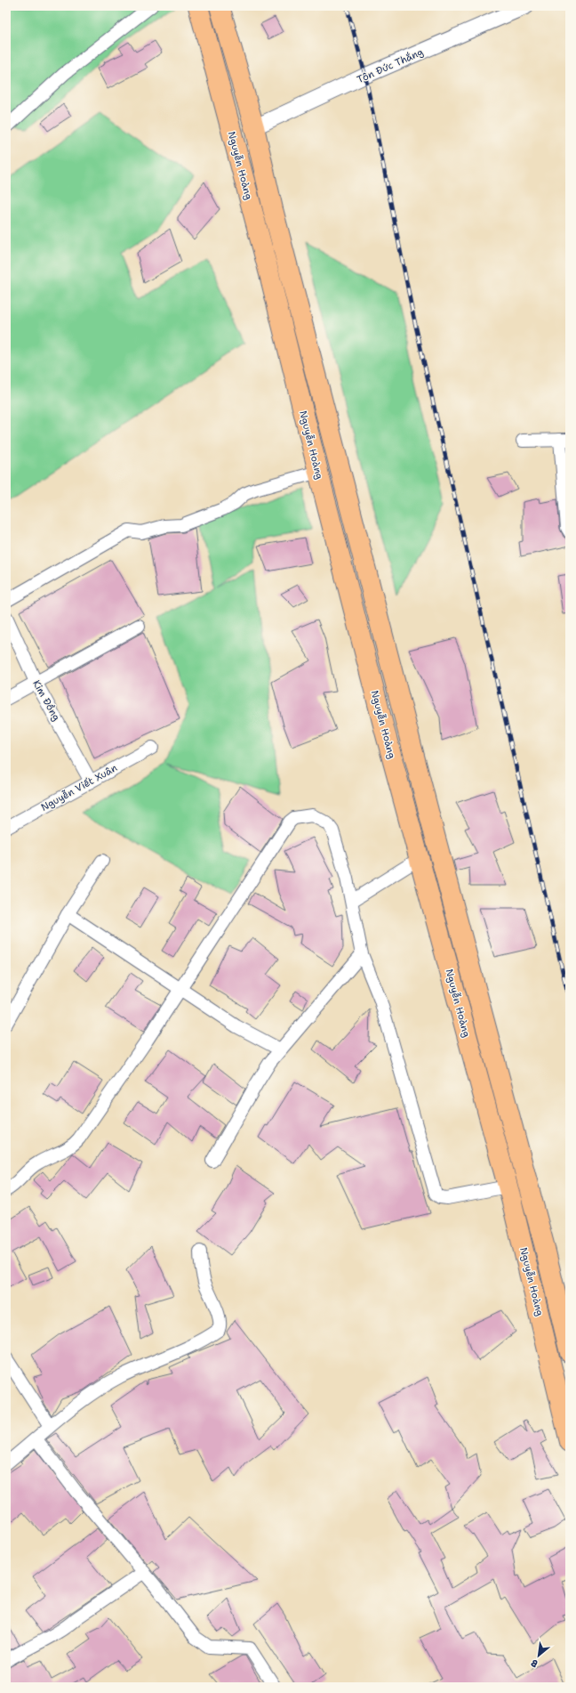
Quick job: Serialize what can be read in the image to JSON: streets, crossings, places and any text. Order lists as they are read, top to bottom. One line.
{"streets":{"highway":["Nguyễn Hoàng"],"street":["Tôn Đức Thắng","Kim Đồng","Nguyễn Viết Xuân"]},"crossings":[["Tôn Đức Thắng","Nguyễn Hoàng"],["Kim Đồng","Nguyễn Viết Xuân"]],"north":"bottom left"}
